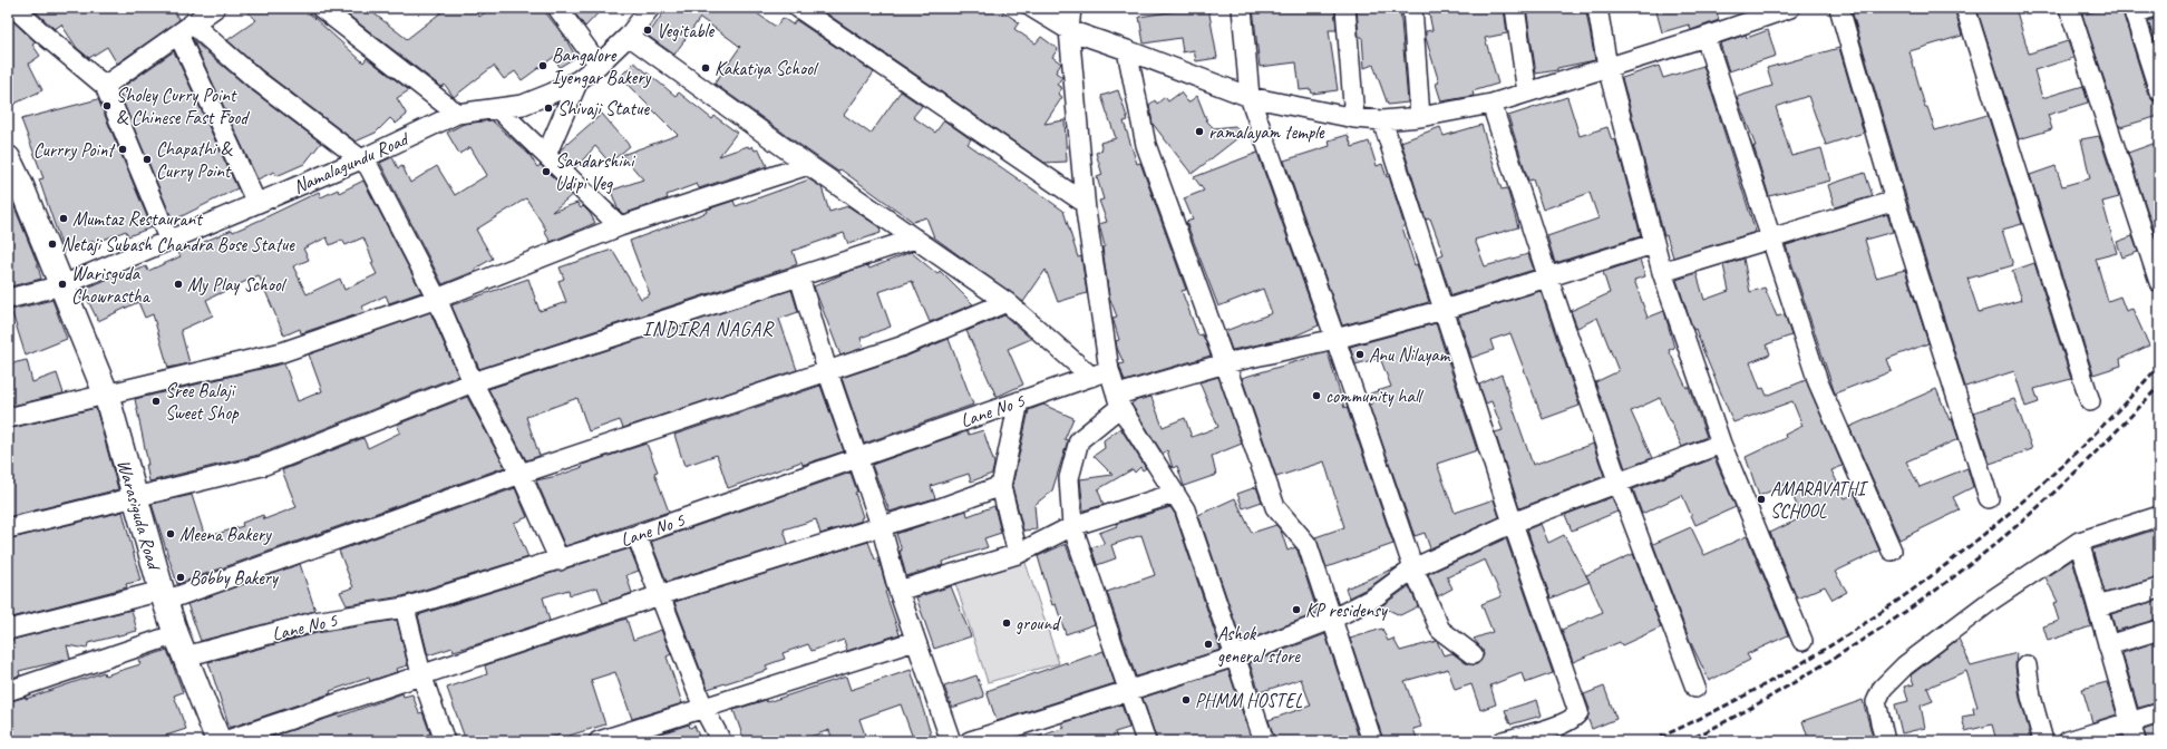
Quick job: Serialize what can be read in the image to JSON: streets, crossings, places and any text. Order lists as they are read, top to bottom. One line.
{"streets":{"street":["Namalagundu Road","Lane No 5","Warasiguda Road"]},"crossings":[["Namalagundu Road","Warasiguda Road"],["Lane No 5","Warasiguda Road"]],"districts":["INDIRA NAGAR"],"places":["Vegitable","Bangalore Iyengar Bakery","Kakatiya School","Sholey Curry Point & Chinese Fast Food","Shivaji Statue","ramalayam temple","Currry Point","Chapathi & Curry Point","Sandarshini Udipi Veg","Mumtaz Restaurant","Netaji Subash Chandra Bose Statue","Warisguda Chowrastha","My Play School","Anu Nilayam","community hall","Sree Balaji Sweet Shop","AMARAVATHI SCHOOL","Meena Bakery","Bobby Bakery","KP residensy","ground","Ashok general store","PHMM HOSTEL"]}
